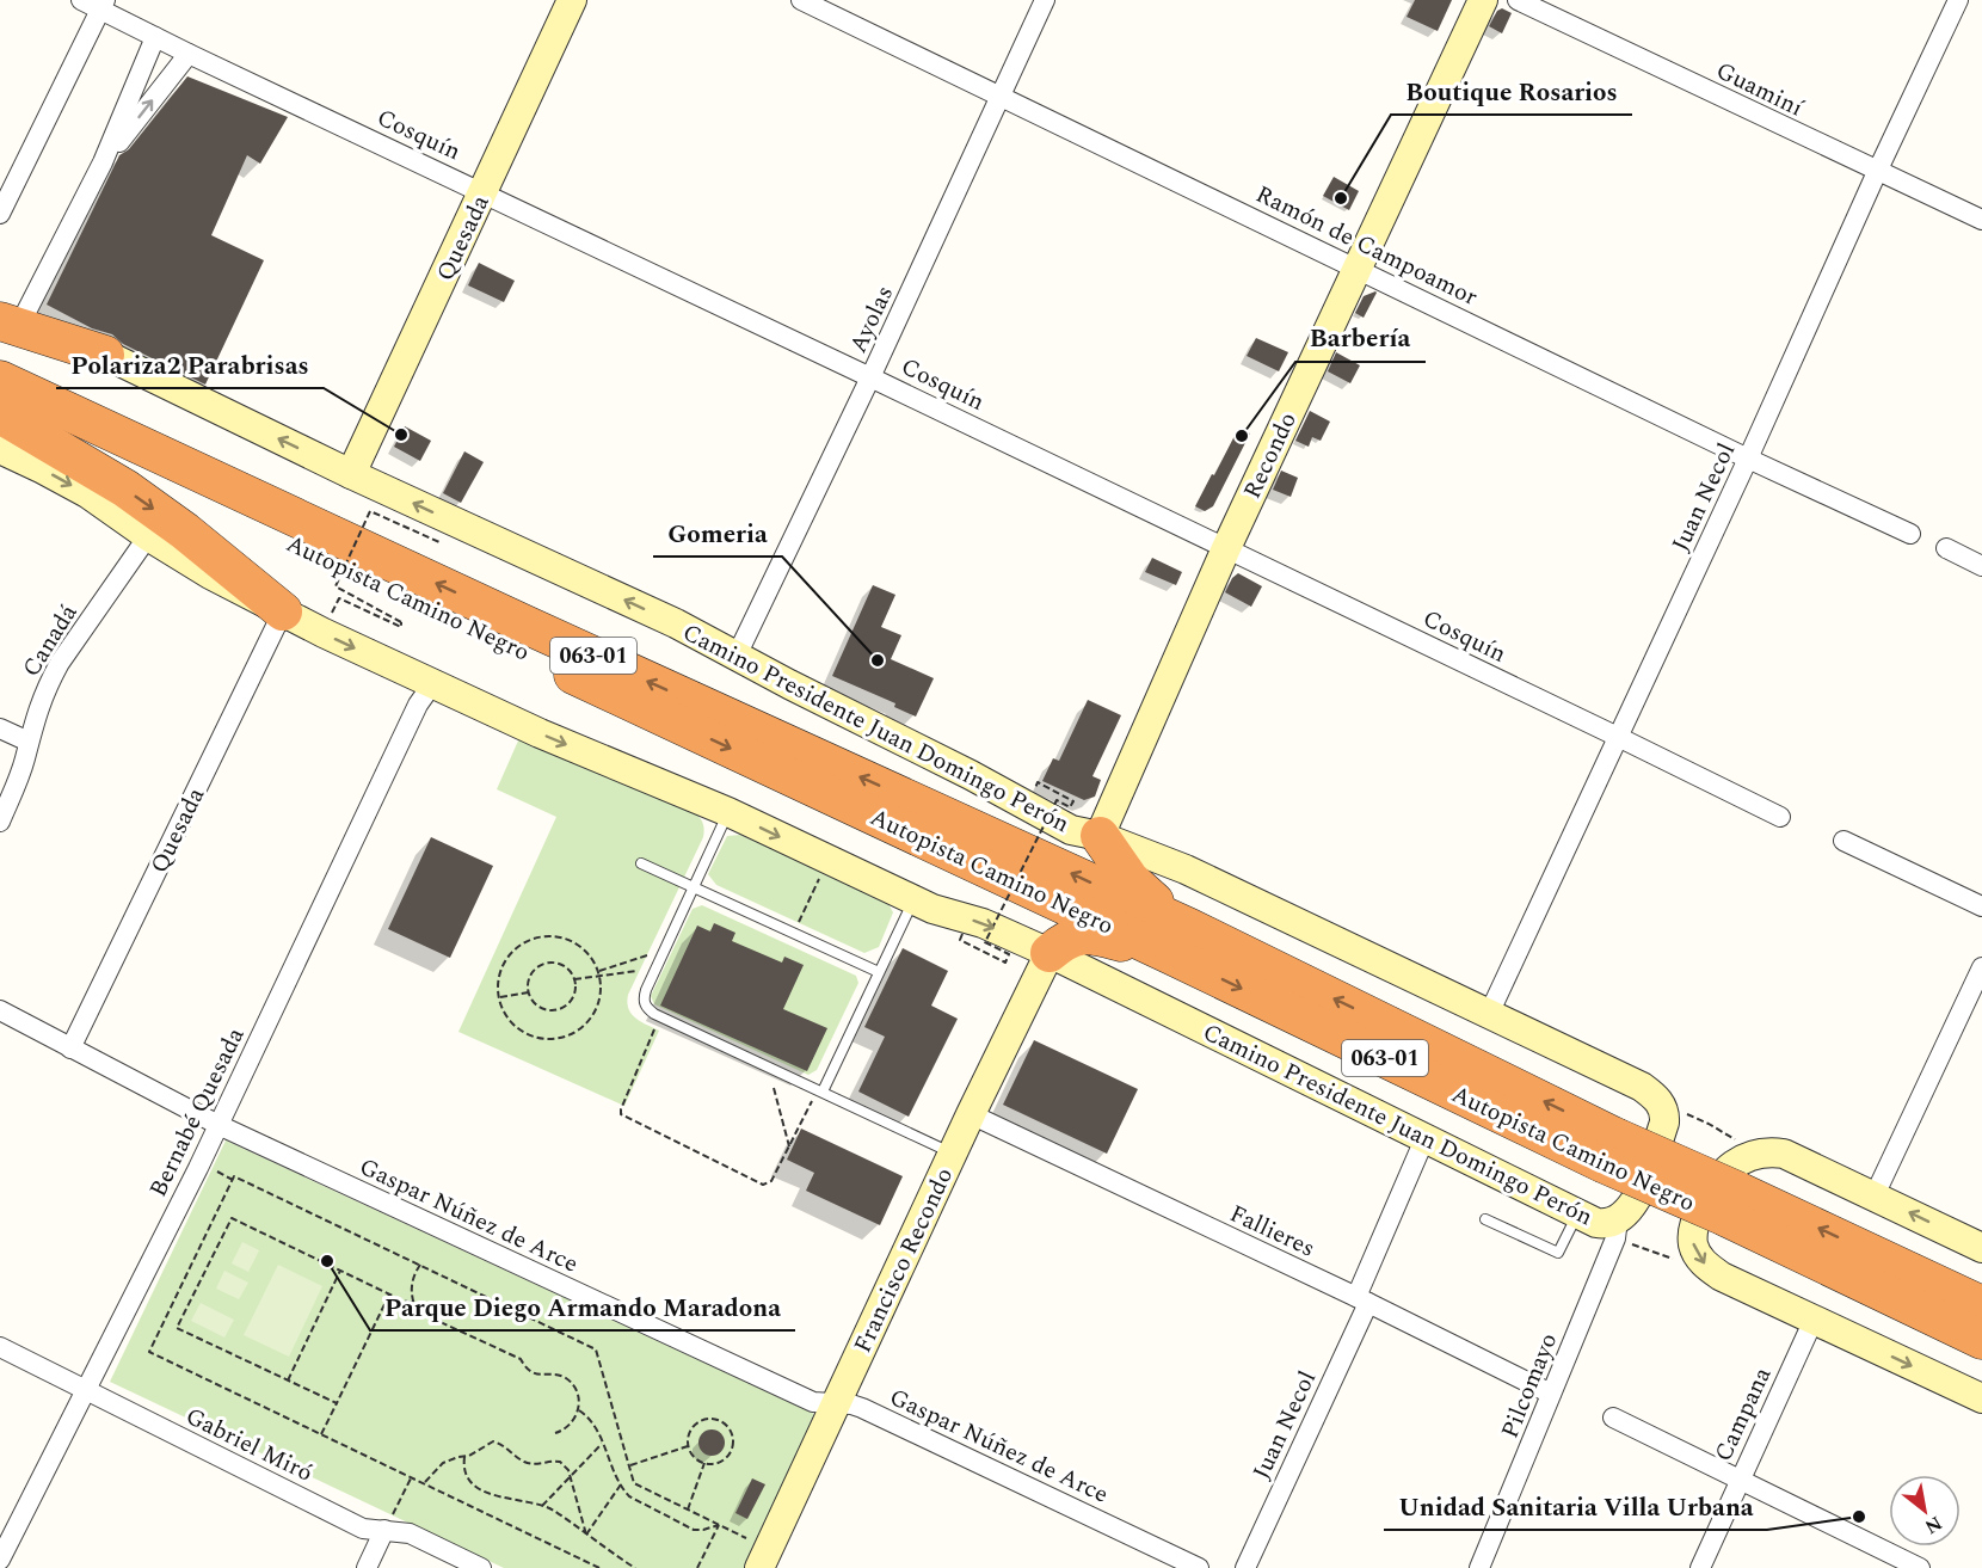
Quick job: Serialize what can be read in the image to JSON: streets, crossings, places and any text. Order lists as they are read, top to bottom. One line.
{"streets":{"highway":["Autopista Camino Negro","063-01"],"street":["Guaminí","Cosquín","Quesada","Ramón de Campoamor","Ayolas","Recondo","Juan Necol","Canadá","Camino Presidente Juan Domingo Perón","Bernabé Quesada","Gaspar Núñez de Arce","Fallieres","Francisco Recondo","Pilcomayo","Campana","Gabriel Miró"]},"crossings":[["Guaminí","Juan Necol"],["Cosquín","Quesada"],["Cosquín","Ayolas"],["Cosquín","Recondo"],["Cosquín","Juan Necol"],["Quesada","Camino Presidente Juan Domingo Perón"],["Quesada","Gaspar Núñez de Arce"],["Ramón de Campoamor","Ayolas"],["Ramón de Campoamor","Recondo"],["Ramón de Campoamor","Juan Necol"],["Ayolas","Camino Presidente Juan Domingo Perón"],["Recondo","Camino Presidente Juan Domingo Perón"],["Juan Necol","Camino Presidente Juan Domingo Perón"],["Juan Necol","Fallieres"],["Canadá","Camino Presidente Juan Domingo Perón"],["Camino Presidente Juan Domingo Perón","Bernabé Quesada"],["Camino Presidente Juan Domingo Perón","Francisco Recondo"],["Camino Presidente Juan Domingo Perón","Pilcomayo"],["Bernabé Quesada","Gaspar Núñez de Arce"],["Bernabé Quesada","Gabriel Miró"],["Gaspar Núñez de Arce","Francisco Recondo"],["Fallieres","Francisco Recondo"],["Fallieres","Pilcomayo"]],"places":["Boutique Rosarios","Polariza2 Parabrisas","Barbería","Gomeria","Parque Diego Armando Maradona","Unidad Sanitaria Villa Urbana"],"north":"bottom right"}
